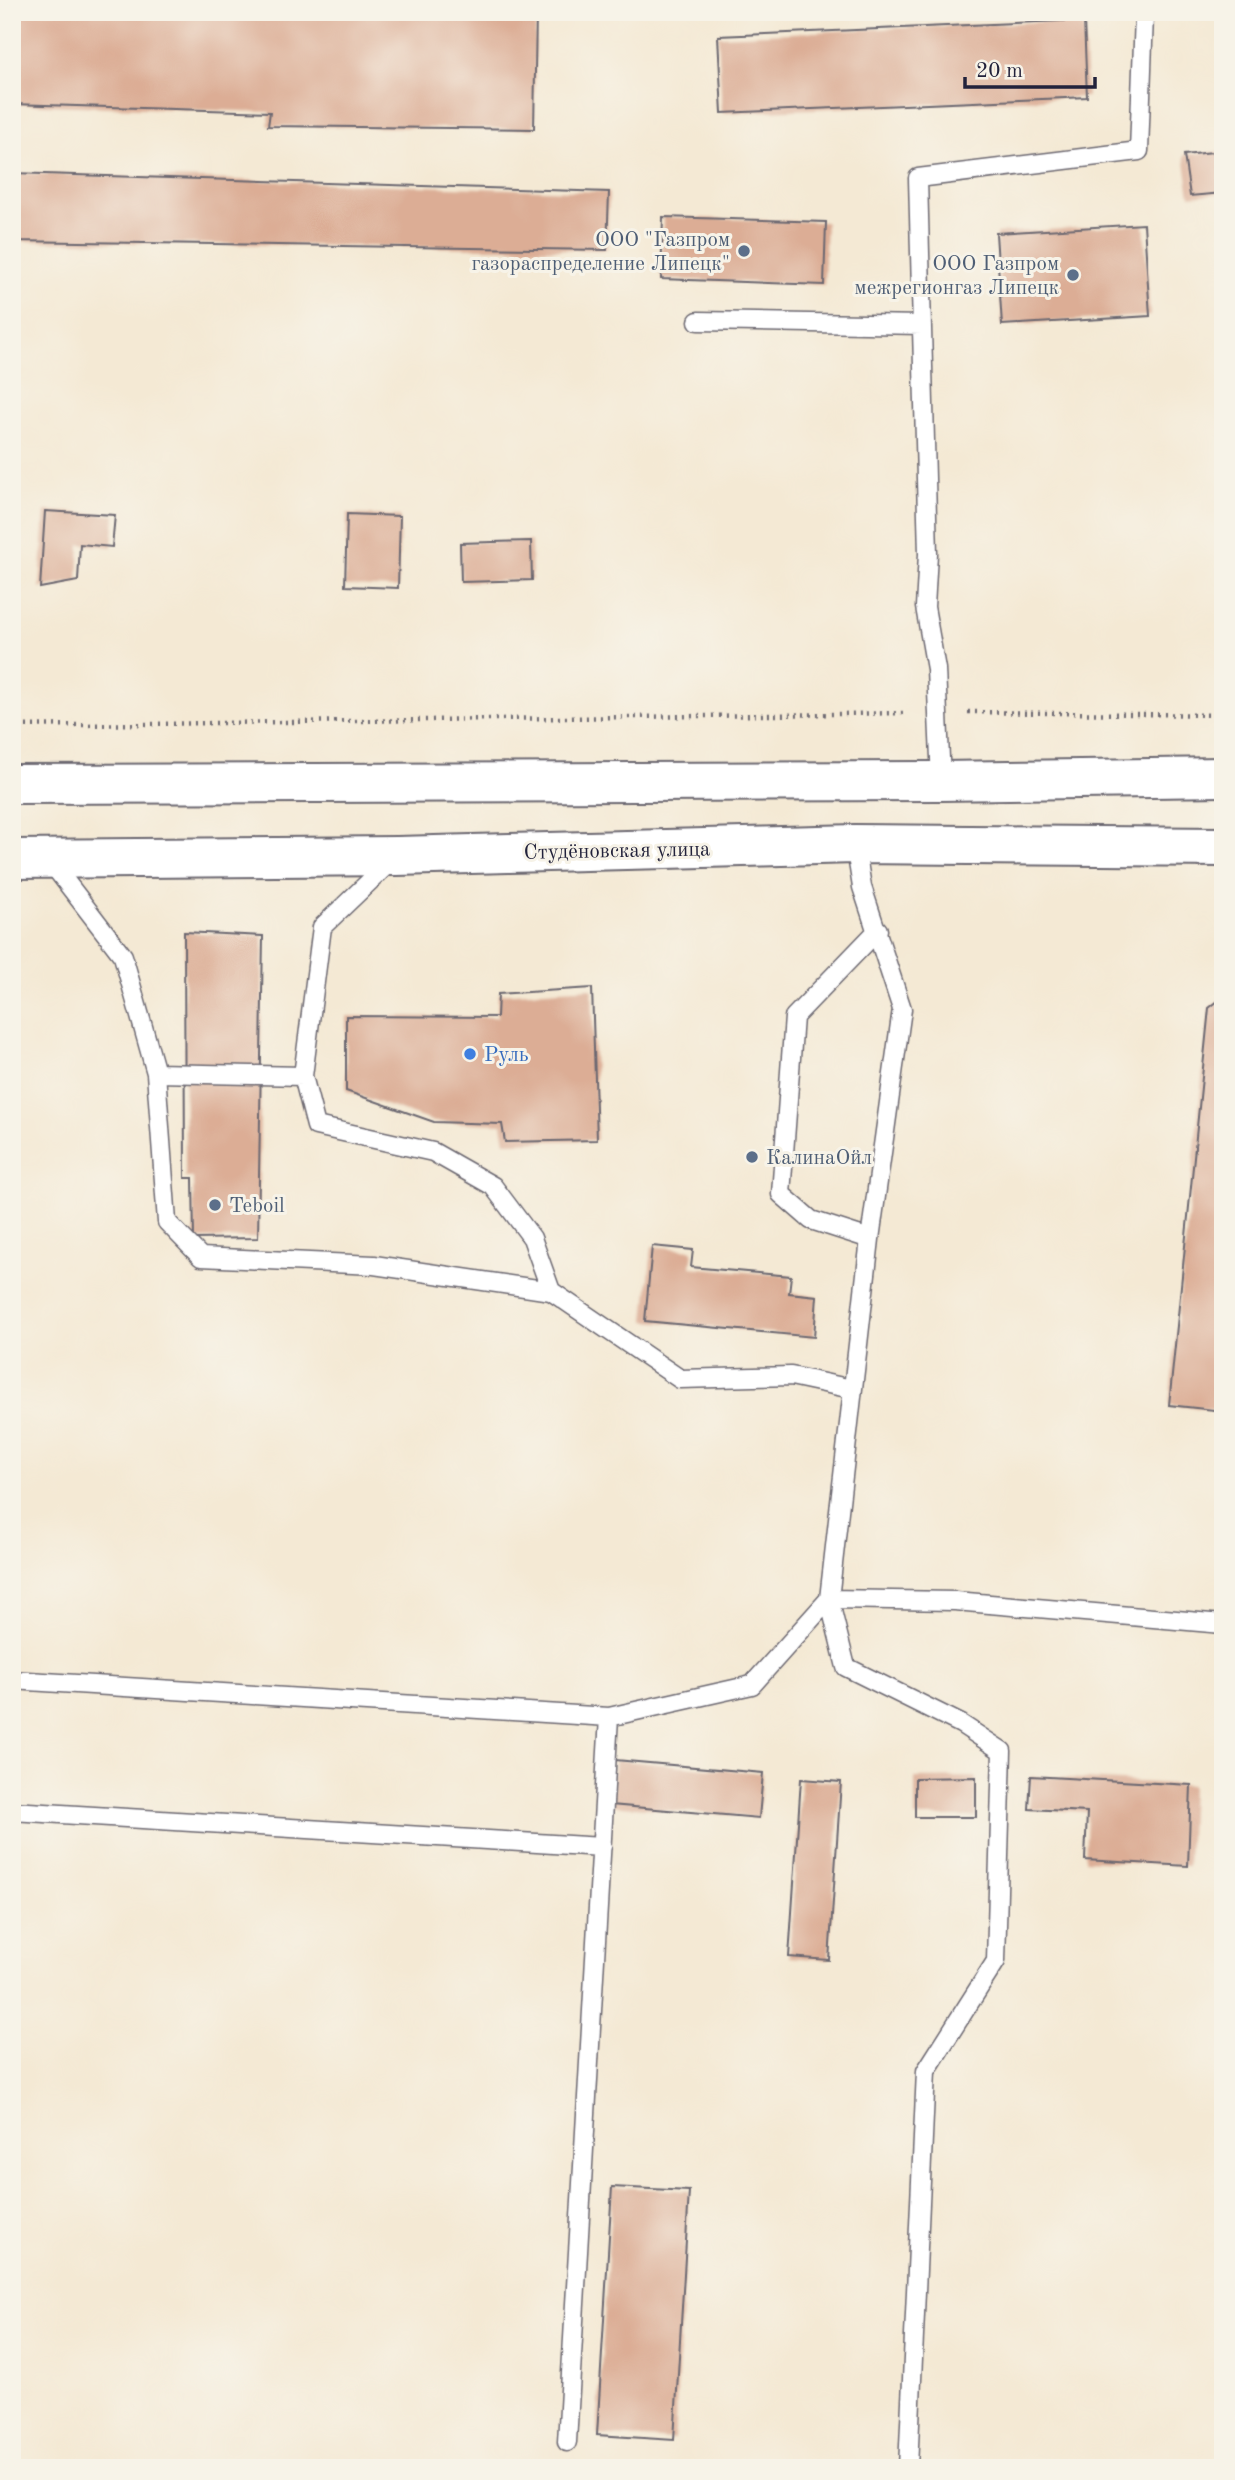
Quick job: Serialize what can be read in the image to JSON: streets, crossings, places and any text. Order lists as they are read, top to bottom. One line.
{"streets":{"main road":["Студёновская улица"]},"places":["ООО \"Газпром газораспределение Липецк\"","ООО Газпром межрегионгаз Липецк","Руль","КалинаОйл","Teboil"],"scale_bar":"20 m"}
